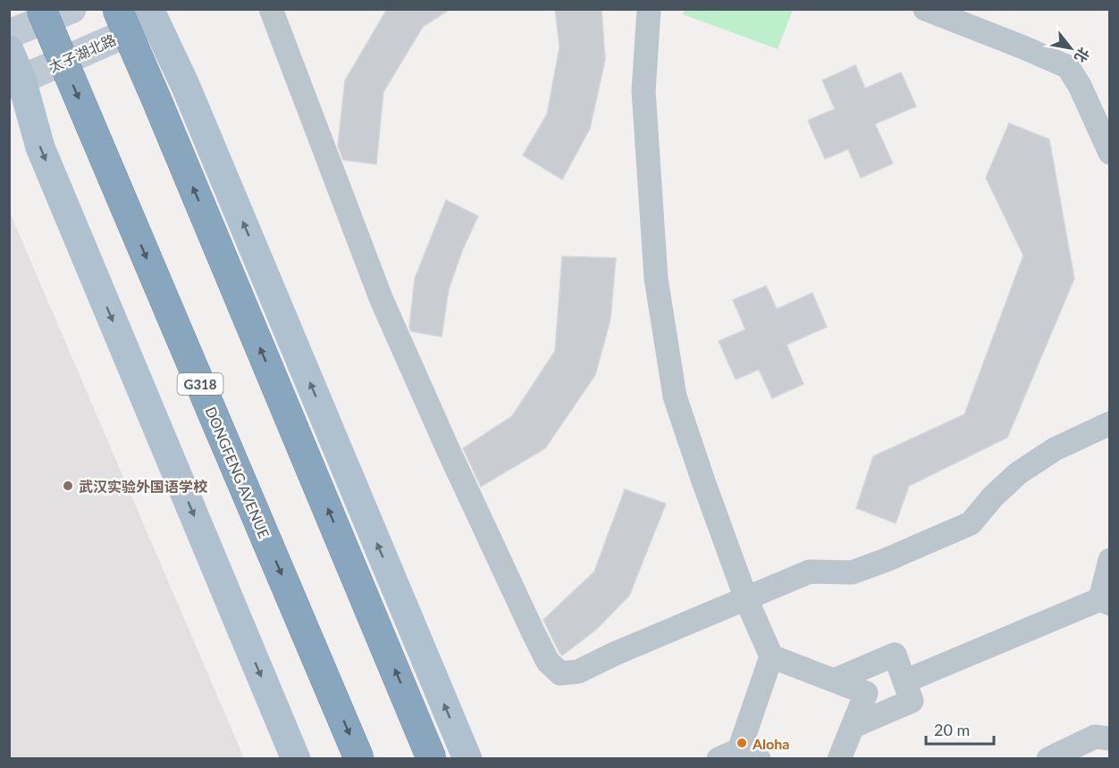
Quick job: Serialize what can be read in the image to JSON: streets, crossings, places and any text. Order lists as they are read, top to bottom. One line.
{"streets":{"highway":["G318","DONGFENG AVENUE"],"main road":["太子湖北路"]},"places":["武汉实验外国语学校","Aloha"],"scale_bar":"20 m","north":"bottom right"}
